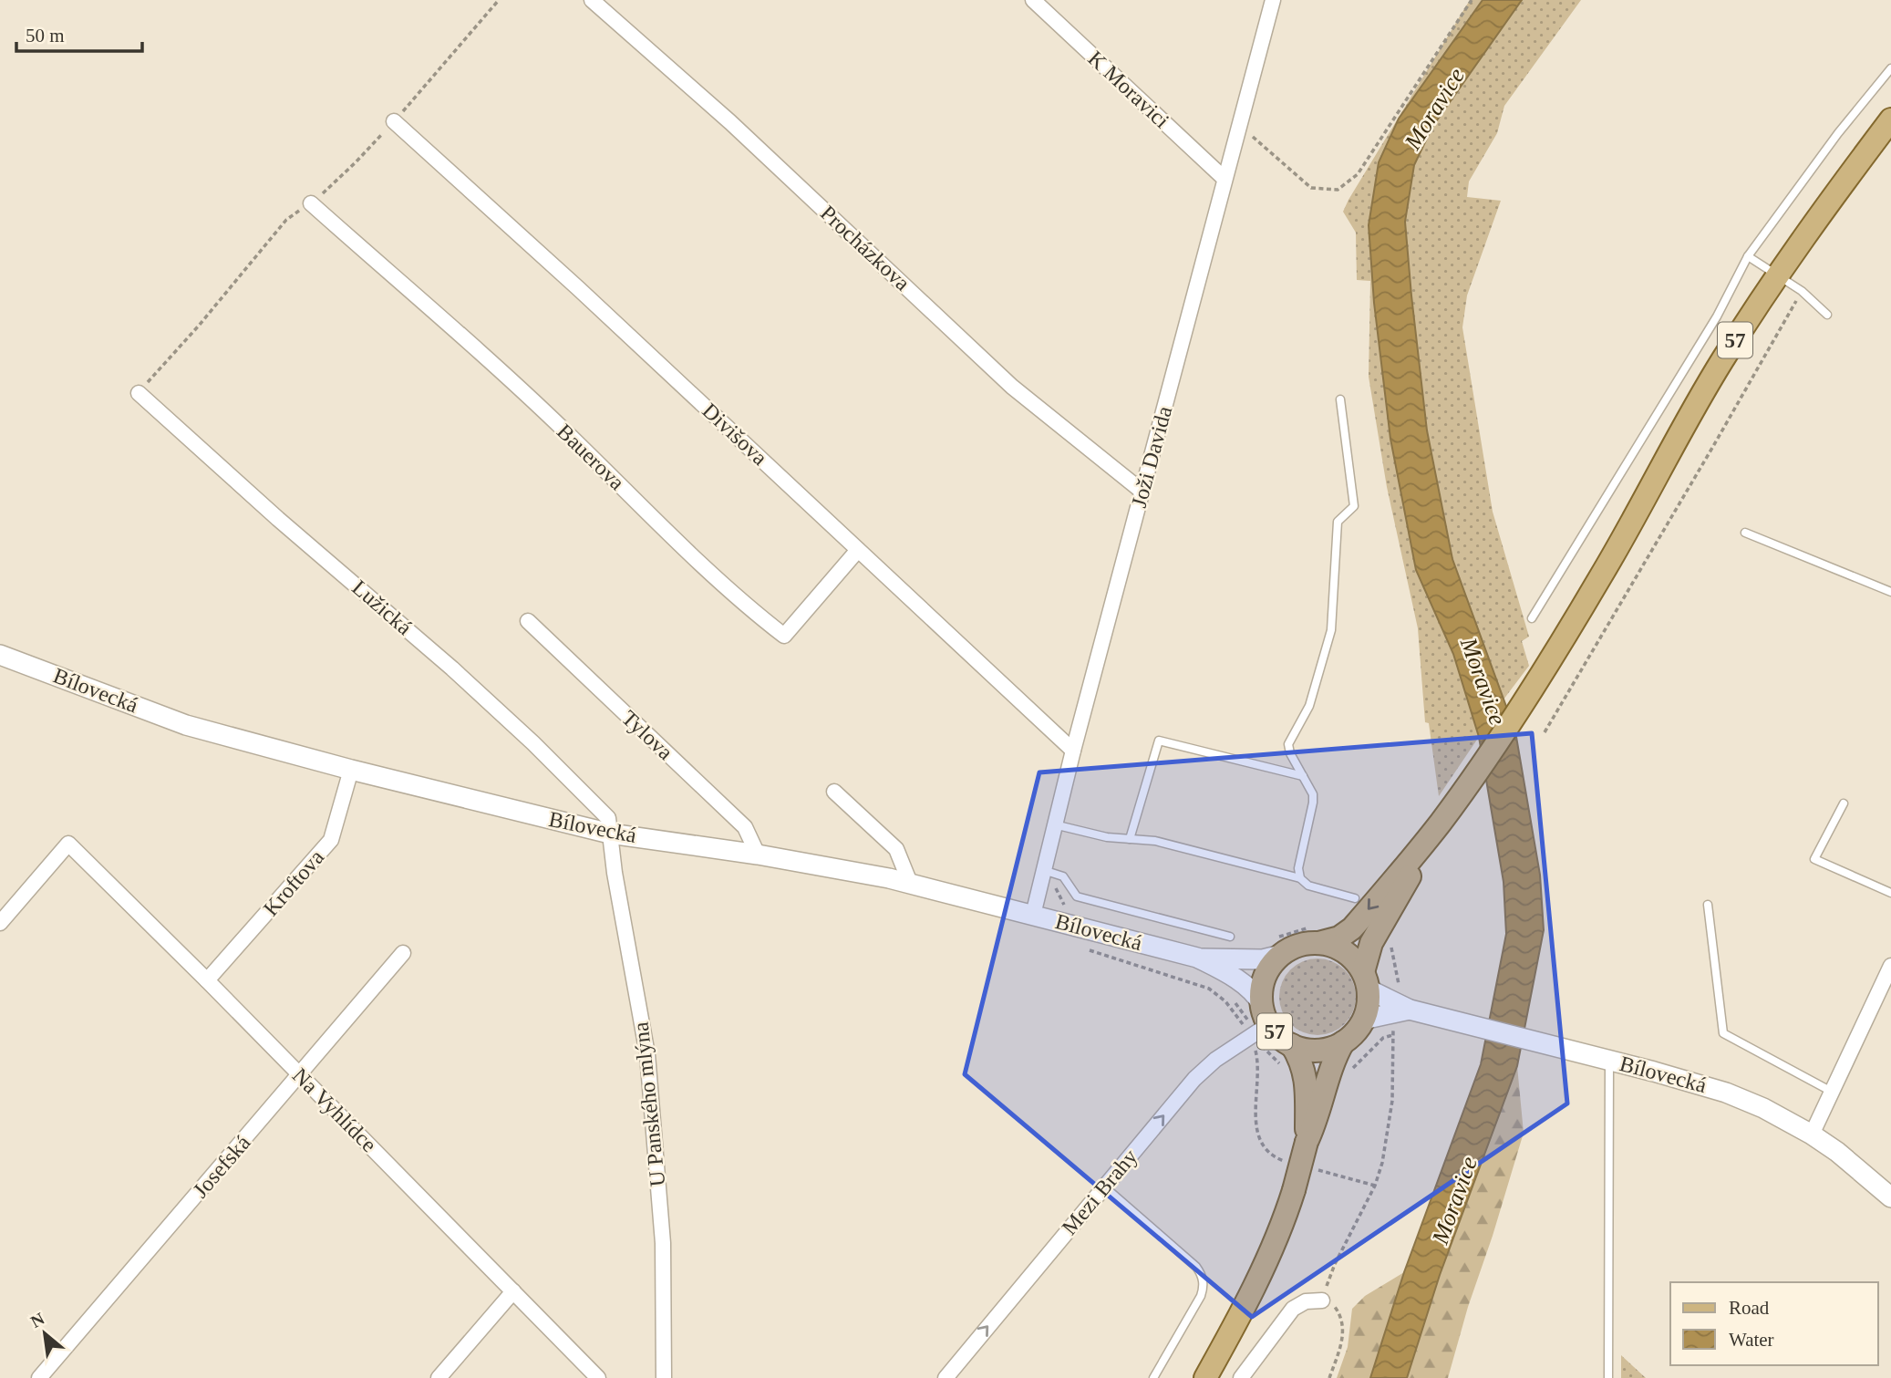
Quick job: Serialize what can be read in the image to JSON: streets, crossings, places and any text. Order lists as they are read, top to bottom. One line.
{"streets":{"main road":["57","Bílovecká"],"street":["K Moravici","Procházkova","Divišova","Bauerova","Joži Davida","Lužická","Tylova","Kroftova","U Panského mlýna","Na Vyhlídce","Josefská","Mezi Brahy"]},"crossings":[["K Moravici","Joži Davida"],["Procházkova","Joži Davida"],["57","Bílovecká"],["57","Mezi Brahy"],["Divišova","Bauerova"],["Divišova","Joži Davida"],["Joži Davida","Bílovecká"],["Lužická","Bílovecká"],["Lužická","U Panského mlýna"],["Bílovecká","Tylova"],["Bílovecká","Kroftova"],["Bílovecká","U Panského mlýna"],["Bílovecká","Mezi Brahy"],["Kroftova","Na Vyhlídce"],["Na Vyhlídce","Josefská"]],"one_way":["Mezi Brahy"],"water":["Moravice"],"legend":["Road","Water"],"scale_bar":"50 m","north":"top left"}
